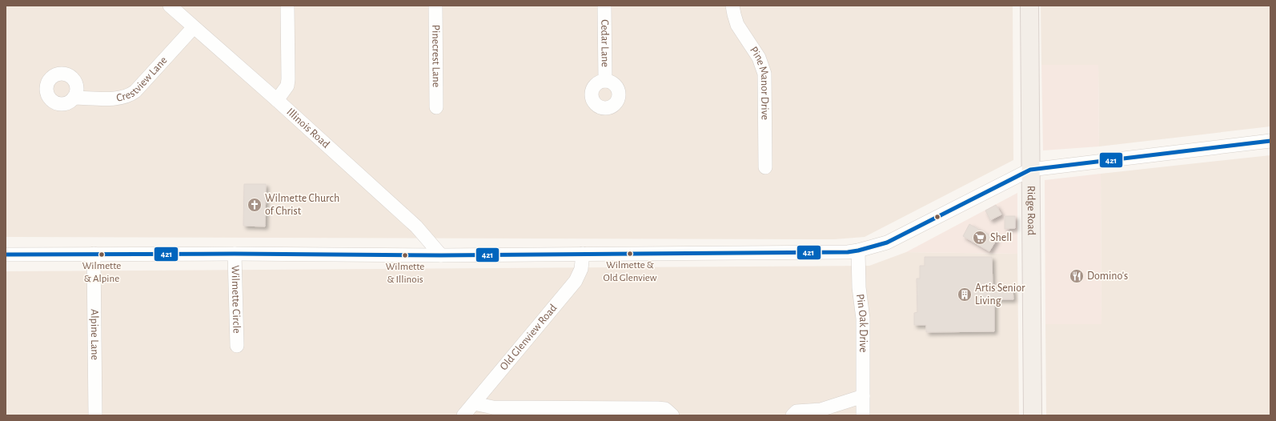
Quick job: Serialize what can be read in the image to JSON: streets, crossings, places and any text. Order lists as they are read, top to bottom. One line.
{"streets":{"main road":["Ridge Road"],"street":["Cedar Lane","Pinecrest Lane","Crestview Lane","Pine Manor Drive","Illinois Road","Wilmette Circle","Pin Oak Drive","Alpine Lane","Old Glenview Road"]},"crossings":[["Crestview Lane","Illinois Road"]],"places":{"church":["Wilmette Church of Christ"],"supermarket":["Shell"],"other":["Wilmette & Old Glenview","Wilmette & Alpine","Wilmette & Illinois"],"restaurant":["Domino's"],"building":["Artis Senior Living"]},"lines":["transit line 421"]}
